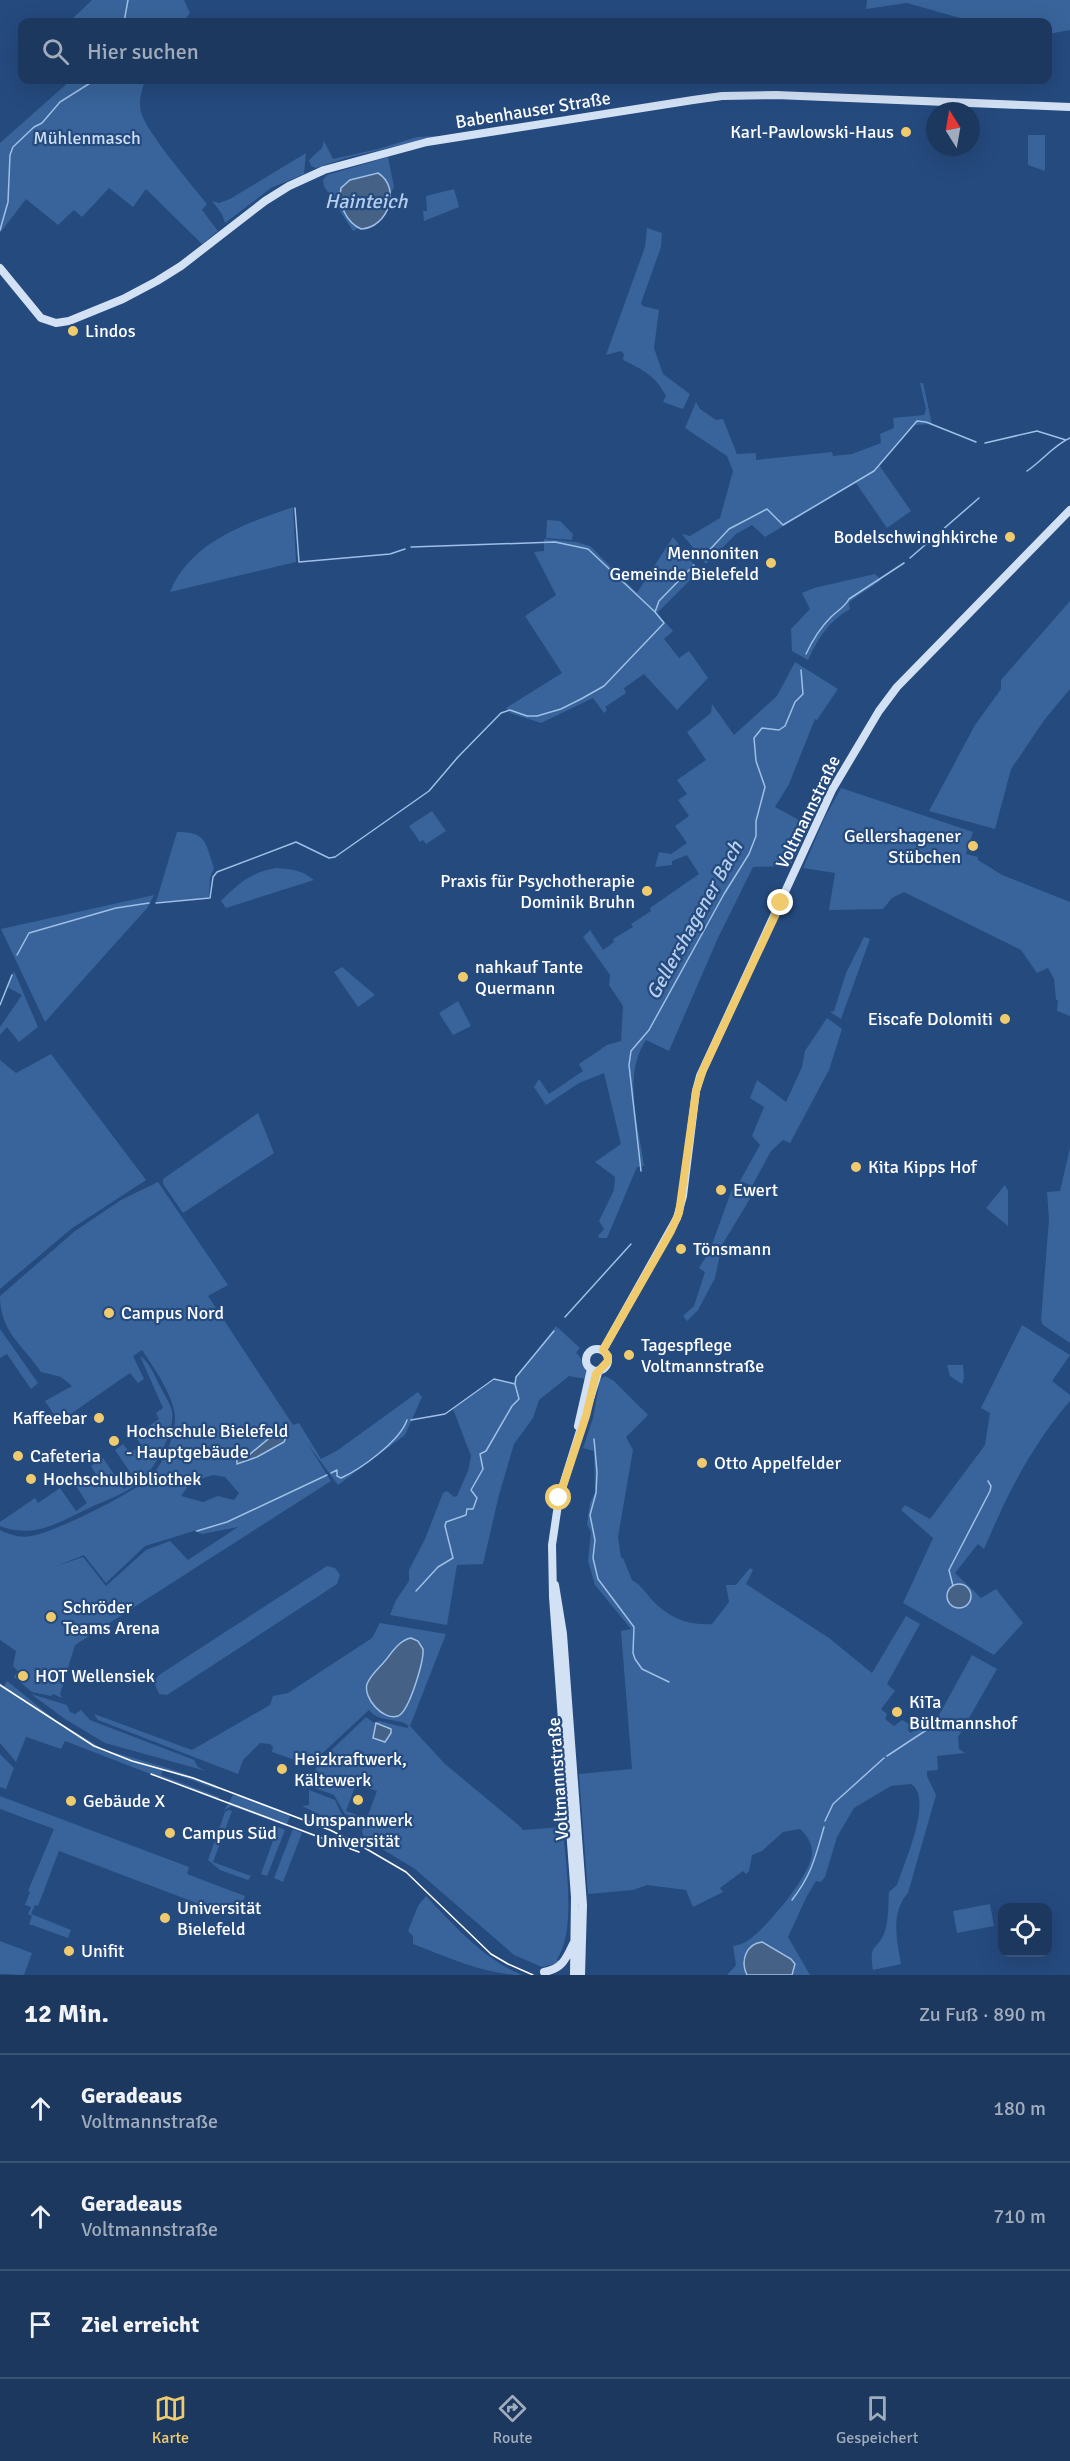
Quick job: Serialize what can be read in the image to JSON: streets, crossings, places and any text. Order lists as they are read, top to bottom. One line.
{"streets":{"street":["Babenhauser Straße","Voltmannstraße"]},"water":["Hainteich","Gellershagener Bach"],"parks":["Mühlenmasch"],"places":["Karl-Pawlowski-Haus","Lindos","Bodelschwinghkirche","Mennoniten Gemeinde Bielefeld","Gellershagener Stübchen","Praxis für Psychotherapie Dominik Bruhn","nahkauf Tante Quermann","Eiscafe Dolomiti","Kita Kipps Hof","Ewert","Tönsmann","Campus Nord","Tagespflege Voltmannstraße","Kaffeebar","Hochschule Bielefeld - Hauptgebäude","Cafeteria","Otto Appelfelder","Hochschulbibliothek","Schröder Teams Arena","HOT Wellensiek","KiTa Bültmannshof","Heizkraftwerk, Kältewerk","Umspannwerk Universität","Gebäude X","Campus Süd","Universität Bielefeld","Unifit"],"north":"top","page":{"search":"Hier suchen","heading":["12 Min.","Zu Fuß · 890 m"],"list":[["Geradeaus","Voltmannstraße","180 m"],["Geradeaus","Voltmannstraße","710 m"],"Ziel erreicht"],"nav":["Karte","Route","Gespeichert"]}}
